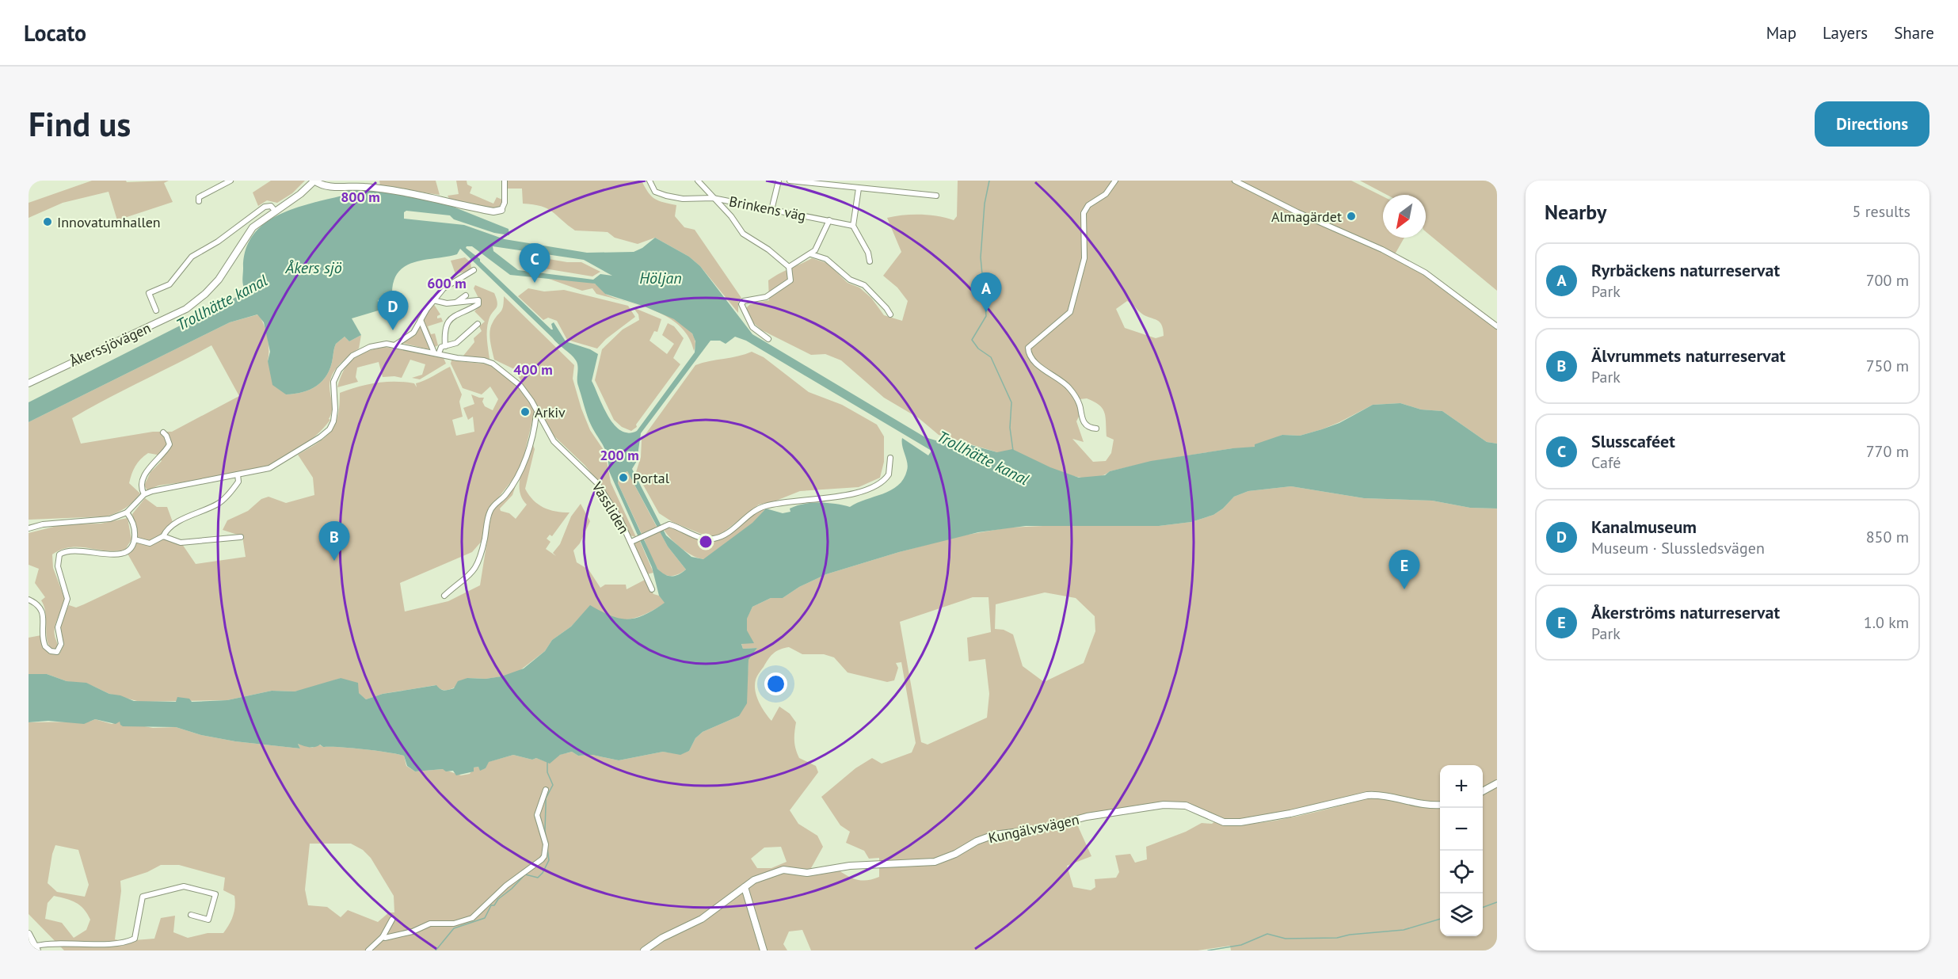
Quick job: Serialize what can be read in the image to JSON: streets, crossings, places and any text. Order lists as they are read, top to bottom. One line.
{"streets":{"street":["Brinkens väg","Åkerssjövägen","Vassliden","Kungälvsvägen"]},"water":["Åkers sjö","Höljan","Trollhätte kanal"],"places":["Almagärdet","Innovatumhallen","Arkiv","Portal"],"north":"bottom left","page":{"header":"Locato","nav":["Map","Layers","Share"],"buttons":"Directions","title":"Find us","heading":["Nearby","5 results"],"list":[{"mark":"A","name":"Ryrbäckens naturreservat","note":"Park","value":"700 m"},{"mark":"B","name":"Älvrummets naturreservat","note":"Park","value":"750 m"},{"mark":"C","name":"Slusscaféet","note":"Café","value":"770 m"},{"mark":"D","name":"Kanalmuseum","note":"Museum · Slussledsvägen","value":"850 m"},{"mark":"E","name":"Åkerströms naturreservat","note":"Park","value":"1.0 km"}],"pins":["C","A","D","B","E"],"map_buttons":["+","−"]},"rings":["800 m","600 m","400 m","200 m"]}
